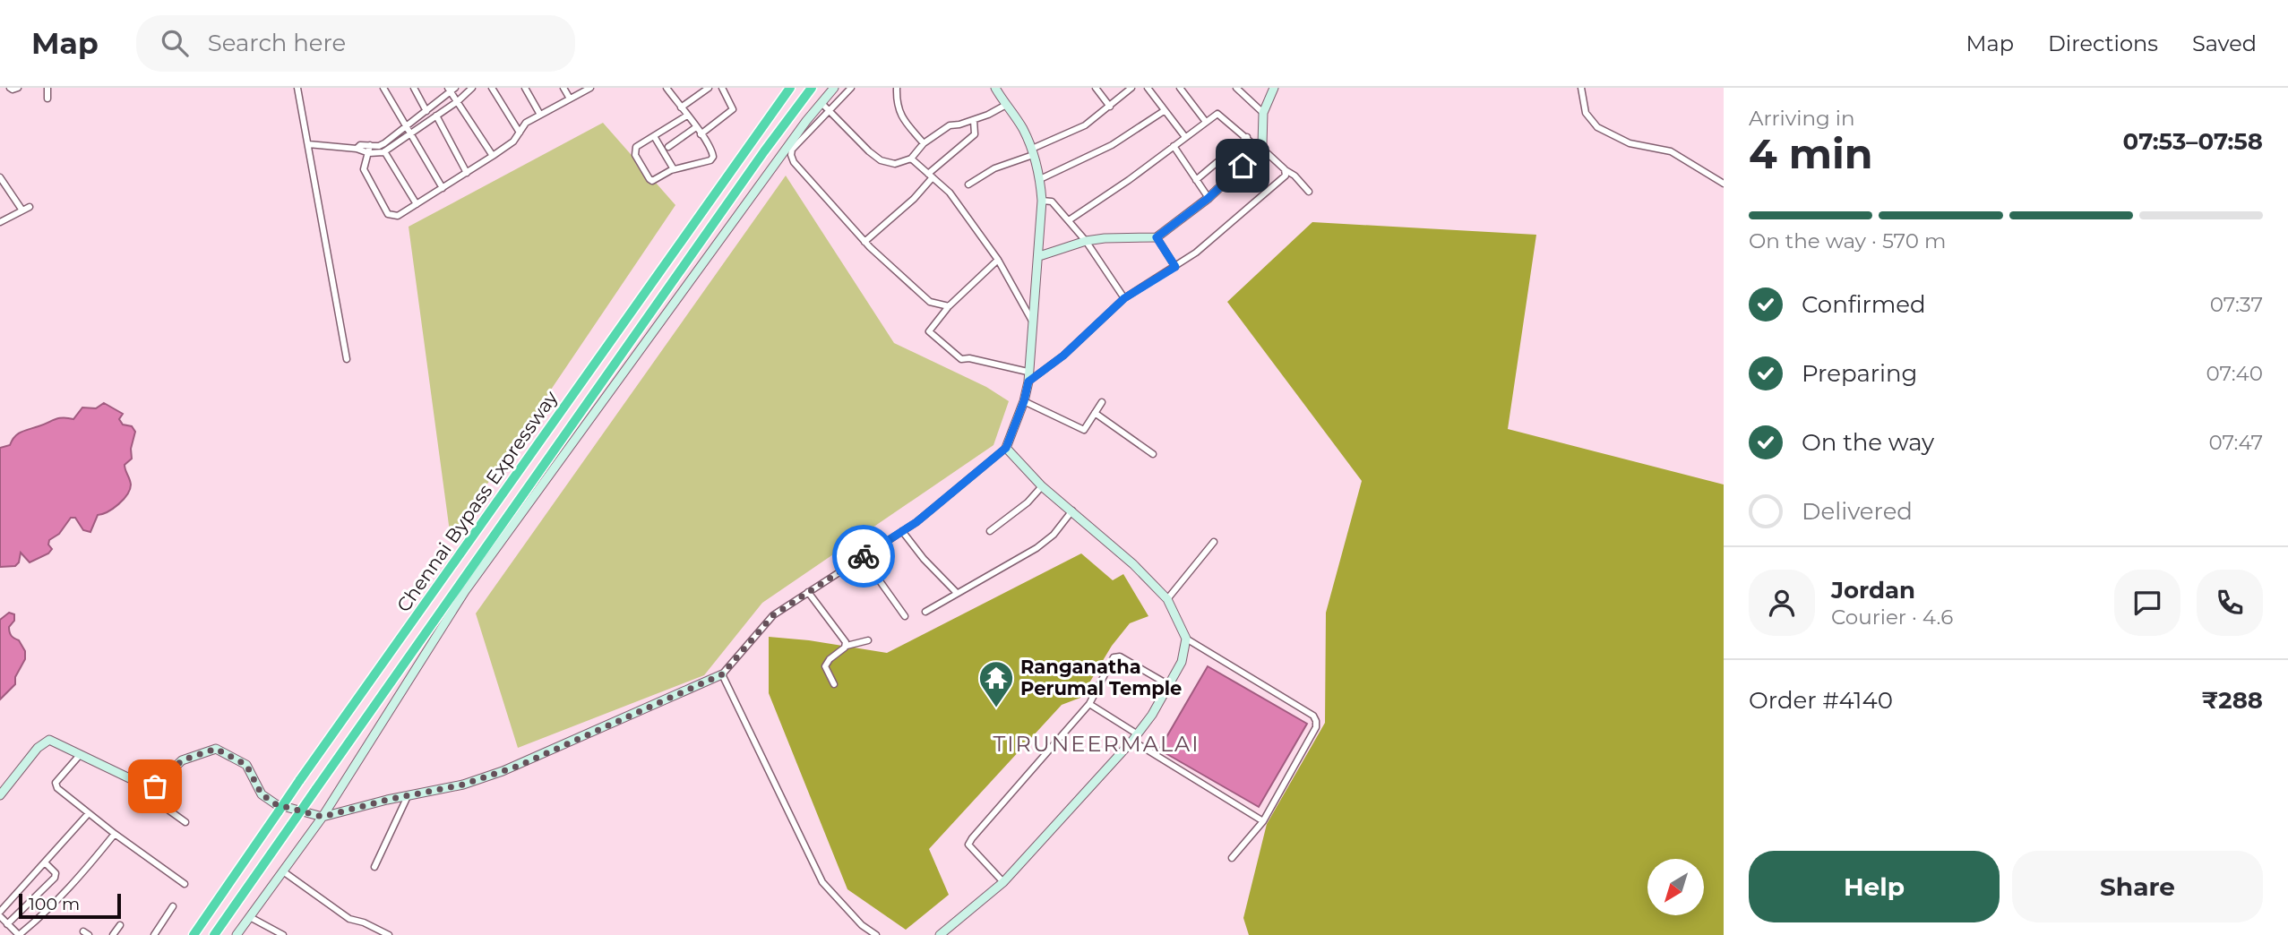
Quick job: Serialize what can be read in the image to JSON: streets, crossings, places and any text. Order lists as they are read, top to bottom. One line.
{"streets":{"highway":["Chennai Bypass Expressway"]},"districts":["TIRUNEERMALAI"],"places":{"temple":["Ranganatha Perumal Temple"]},"scale_bar":"100 m","north":"bottom left","page":{"header":"Map","search":"Search here","nav":["Map","Directions","Saved"],"heading":["4 min","Arriving in","07:53–07:58"],"panel":["Jordan","Courier · 4.6","Order #4140","₹288"],"bar":"On the way · 570 m","list":[["Confirmed","07:37"],["Preparing","07:40"],["On the way","07:47"],"Delivered"],"buttons":["Help","Share"],"scale":"100 m"}}
